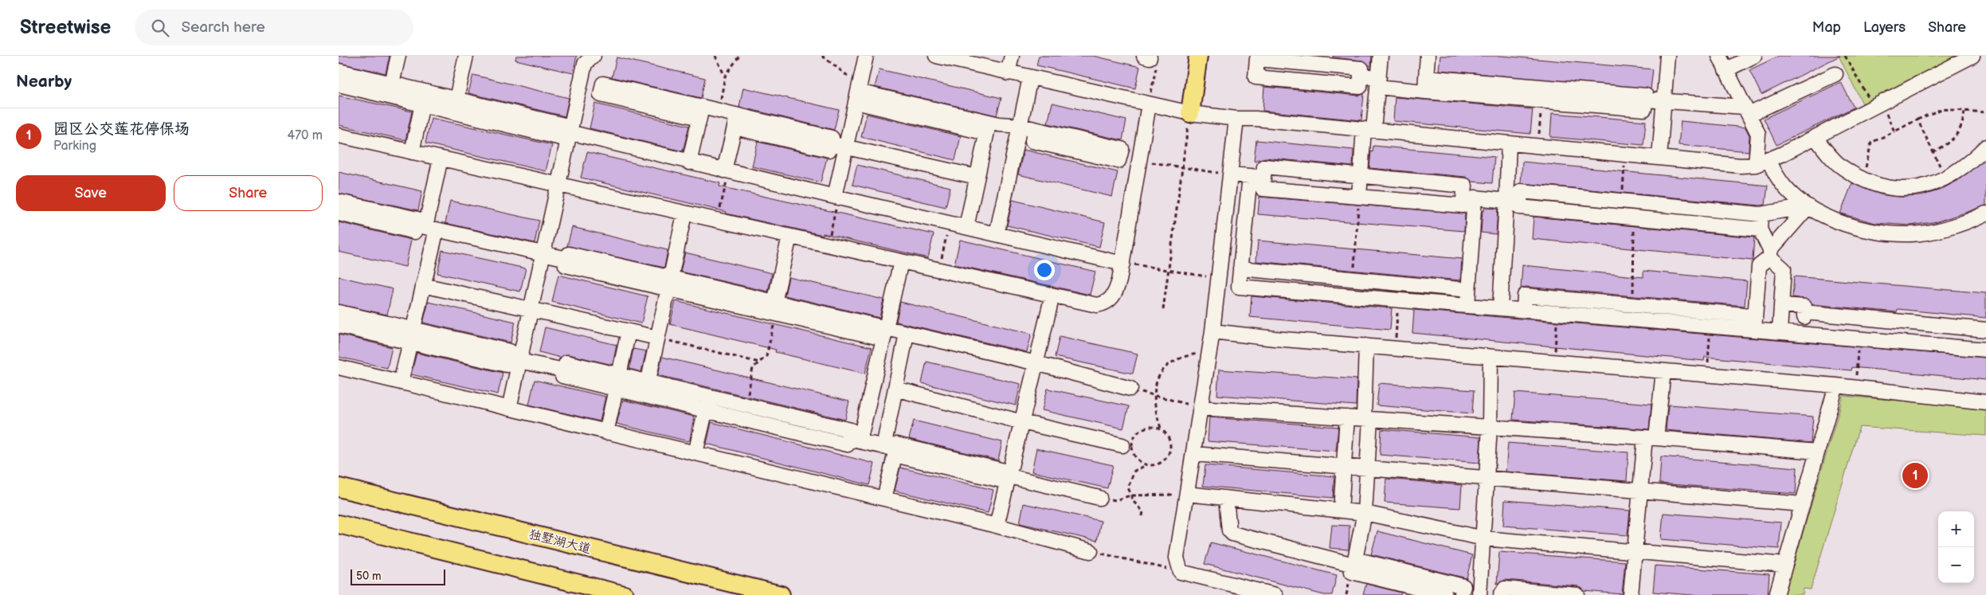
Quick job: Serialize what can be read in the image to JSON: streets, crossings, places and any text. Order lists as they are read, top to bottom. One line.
{"streets":{"main road":["独墅湖大道"]},"scale_bar":"50 m","page":{"header":"Streetwise","search":"Search here","nav":["Map","Layers","Share"],"heading":"Nearby","list":[{"mark":"1","name":"园区公交莲花停保场","note":"Parking","value":"470 m"}],"buttons":["Save","Share"],"pins":"1","map_buttons":["+","−"],"scale":"50 m"}}
